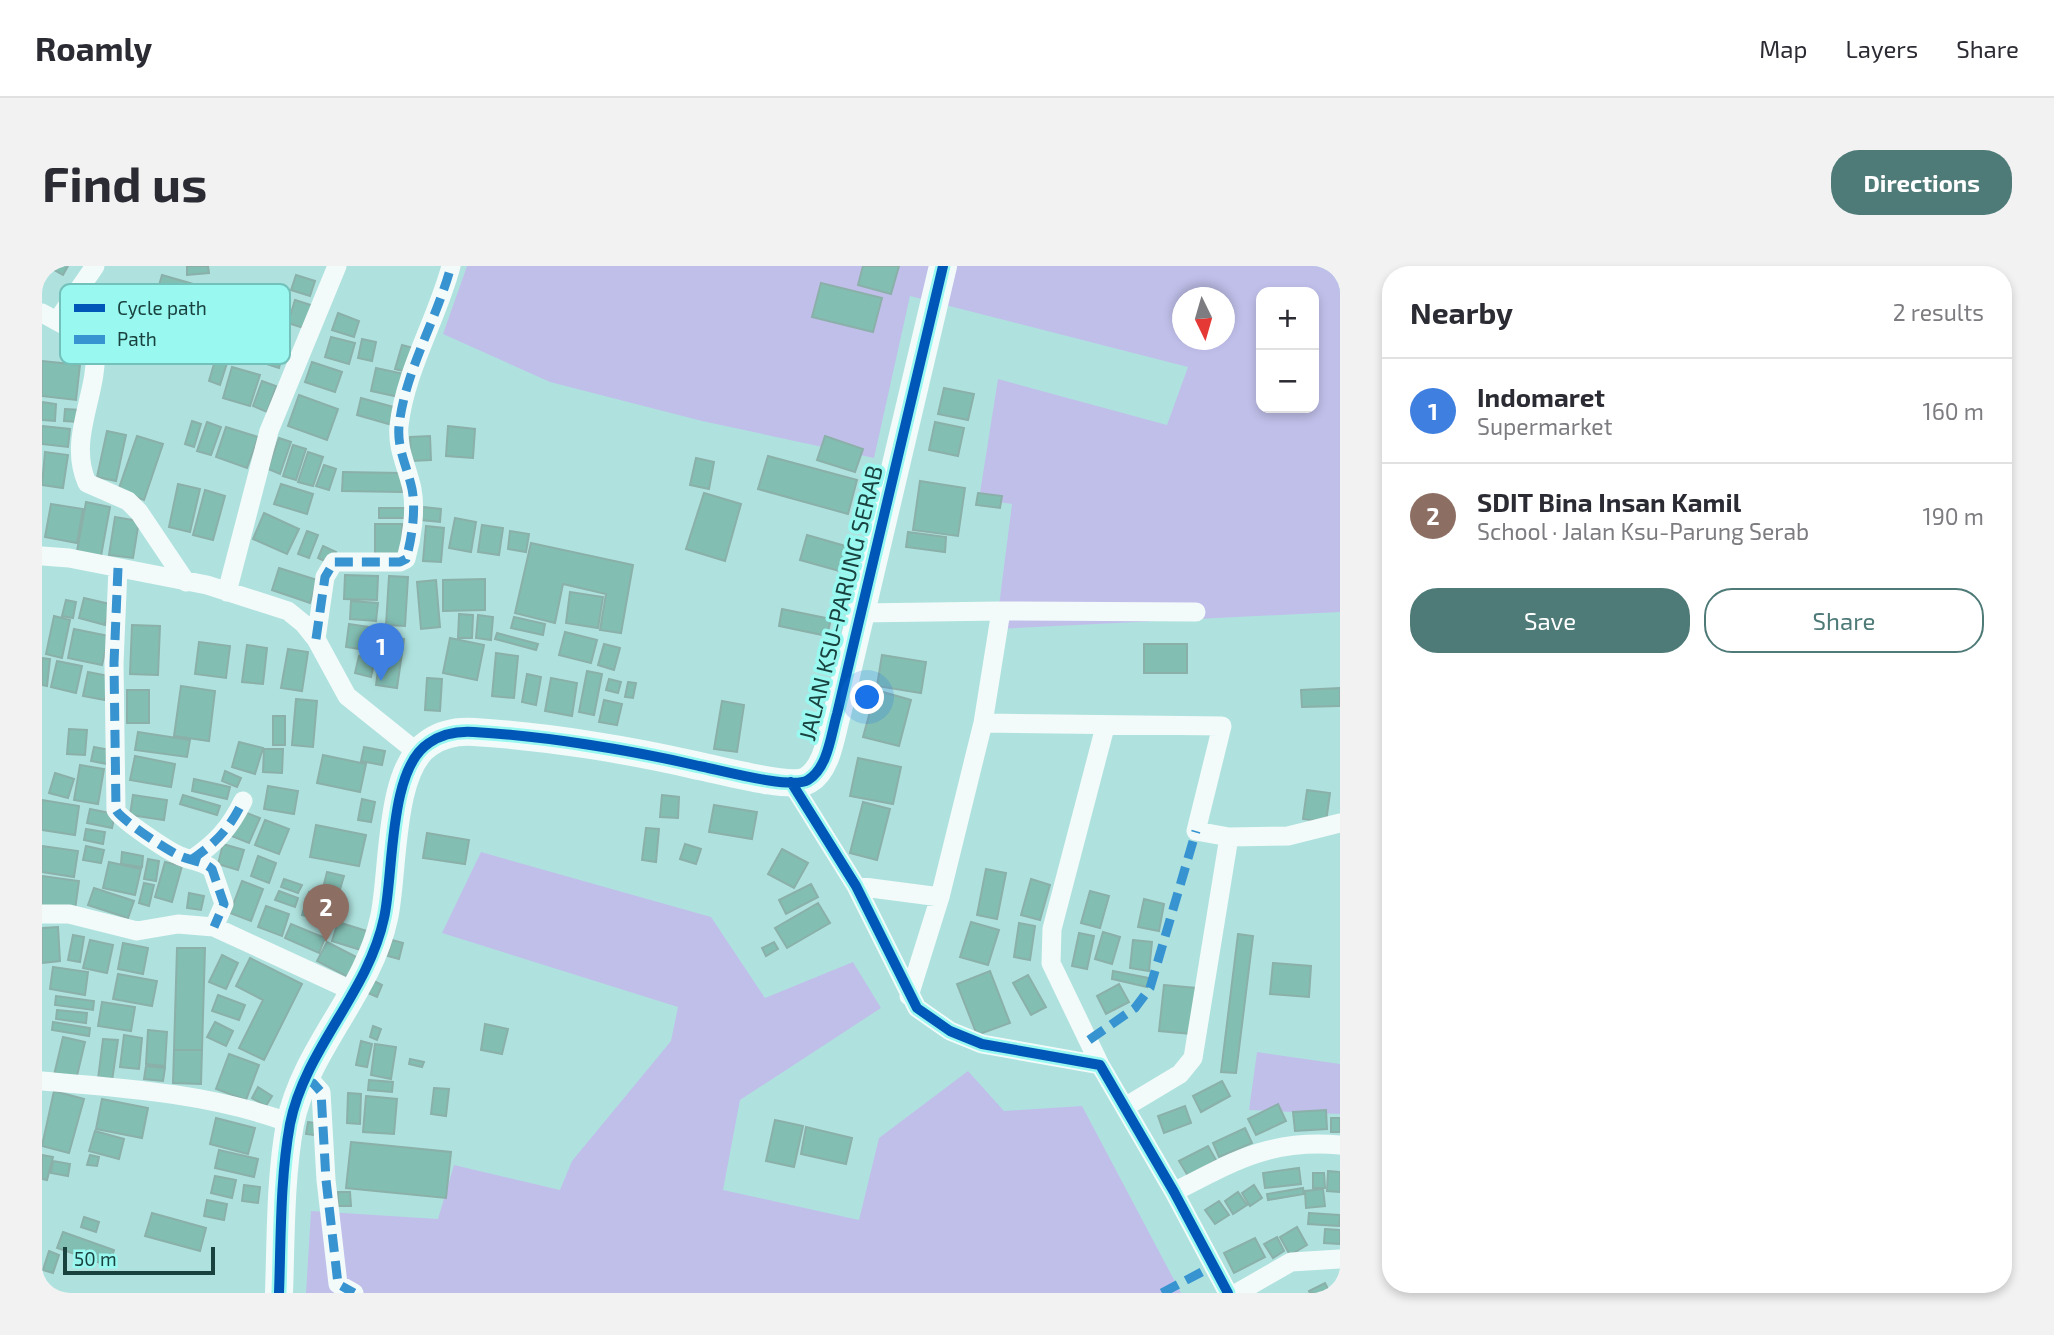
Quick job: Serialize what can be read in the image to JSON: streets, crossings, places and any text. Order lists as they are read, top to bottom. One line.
{"streets":{"street":["JALAN KSU-PARUNG SERAB"]},"legend":["Cycle path","Path"],"scale_bar":"50 m","north":"bottom","page":{"header":"Roamly","nav":["Map","Layers","Share"],"buttons":["Directions",["Save","Share"]],"title":"Find us","heading":["Nearby","2 results"],"map_buttons":["+","−"],"list":[{"mark":"1","name":"Indomaret","note":"Supermarket","value":"160 m"},{"mark":"2","name":"SDIT Bina Insan Kamil","note":"School · Jalan Ksu-Parung Serab","value":"190 m"}],"pins":["1","2"],"scale":"50 m"}}
